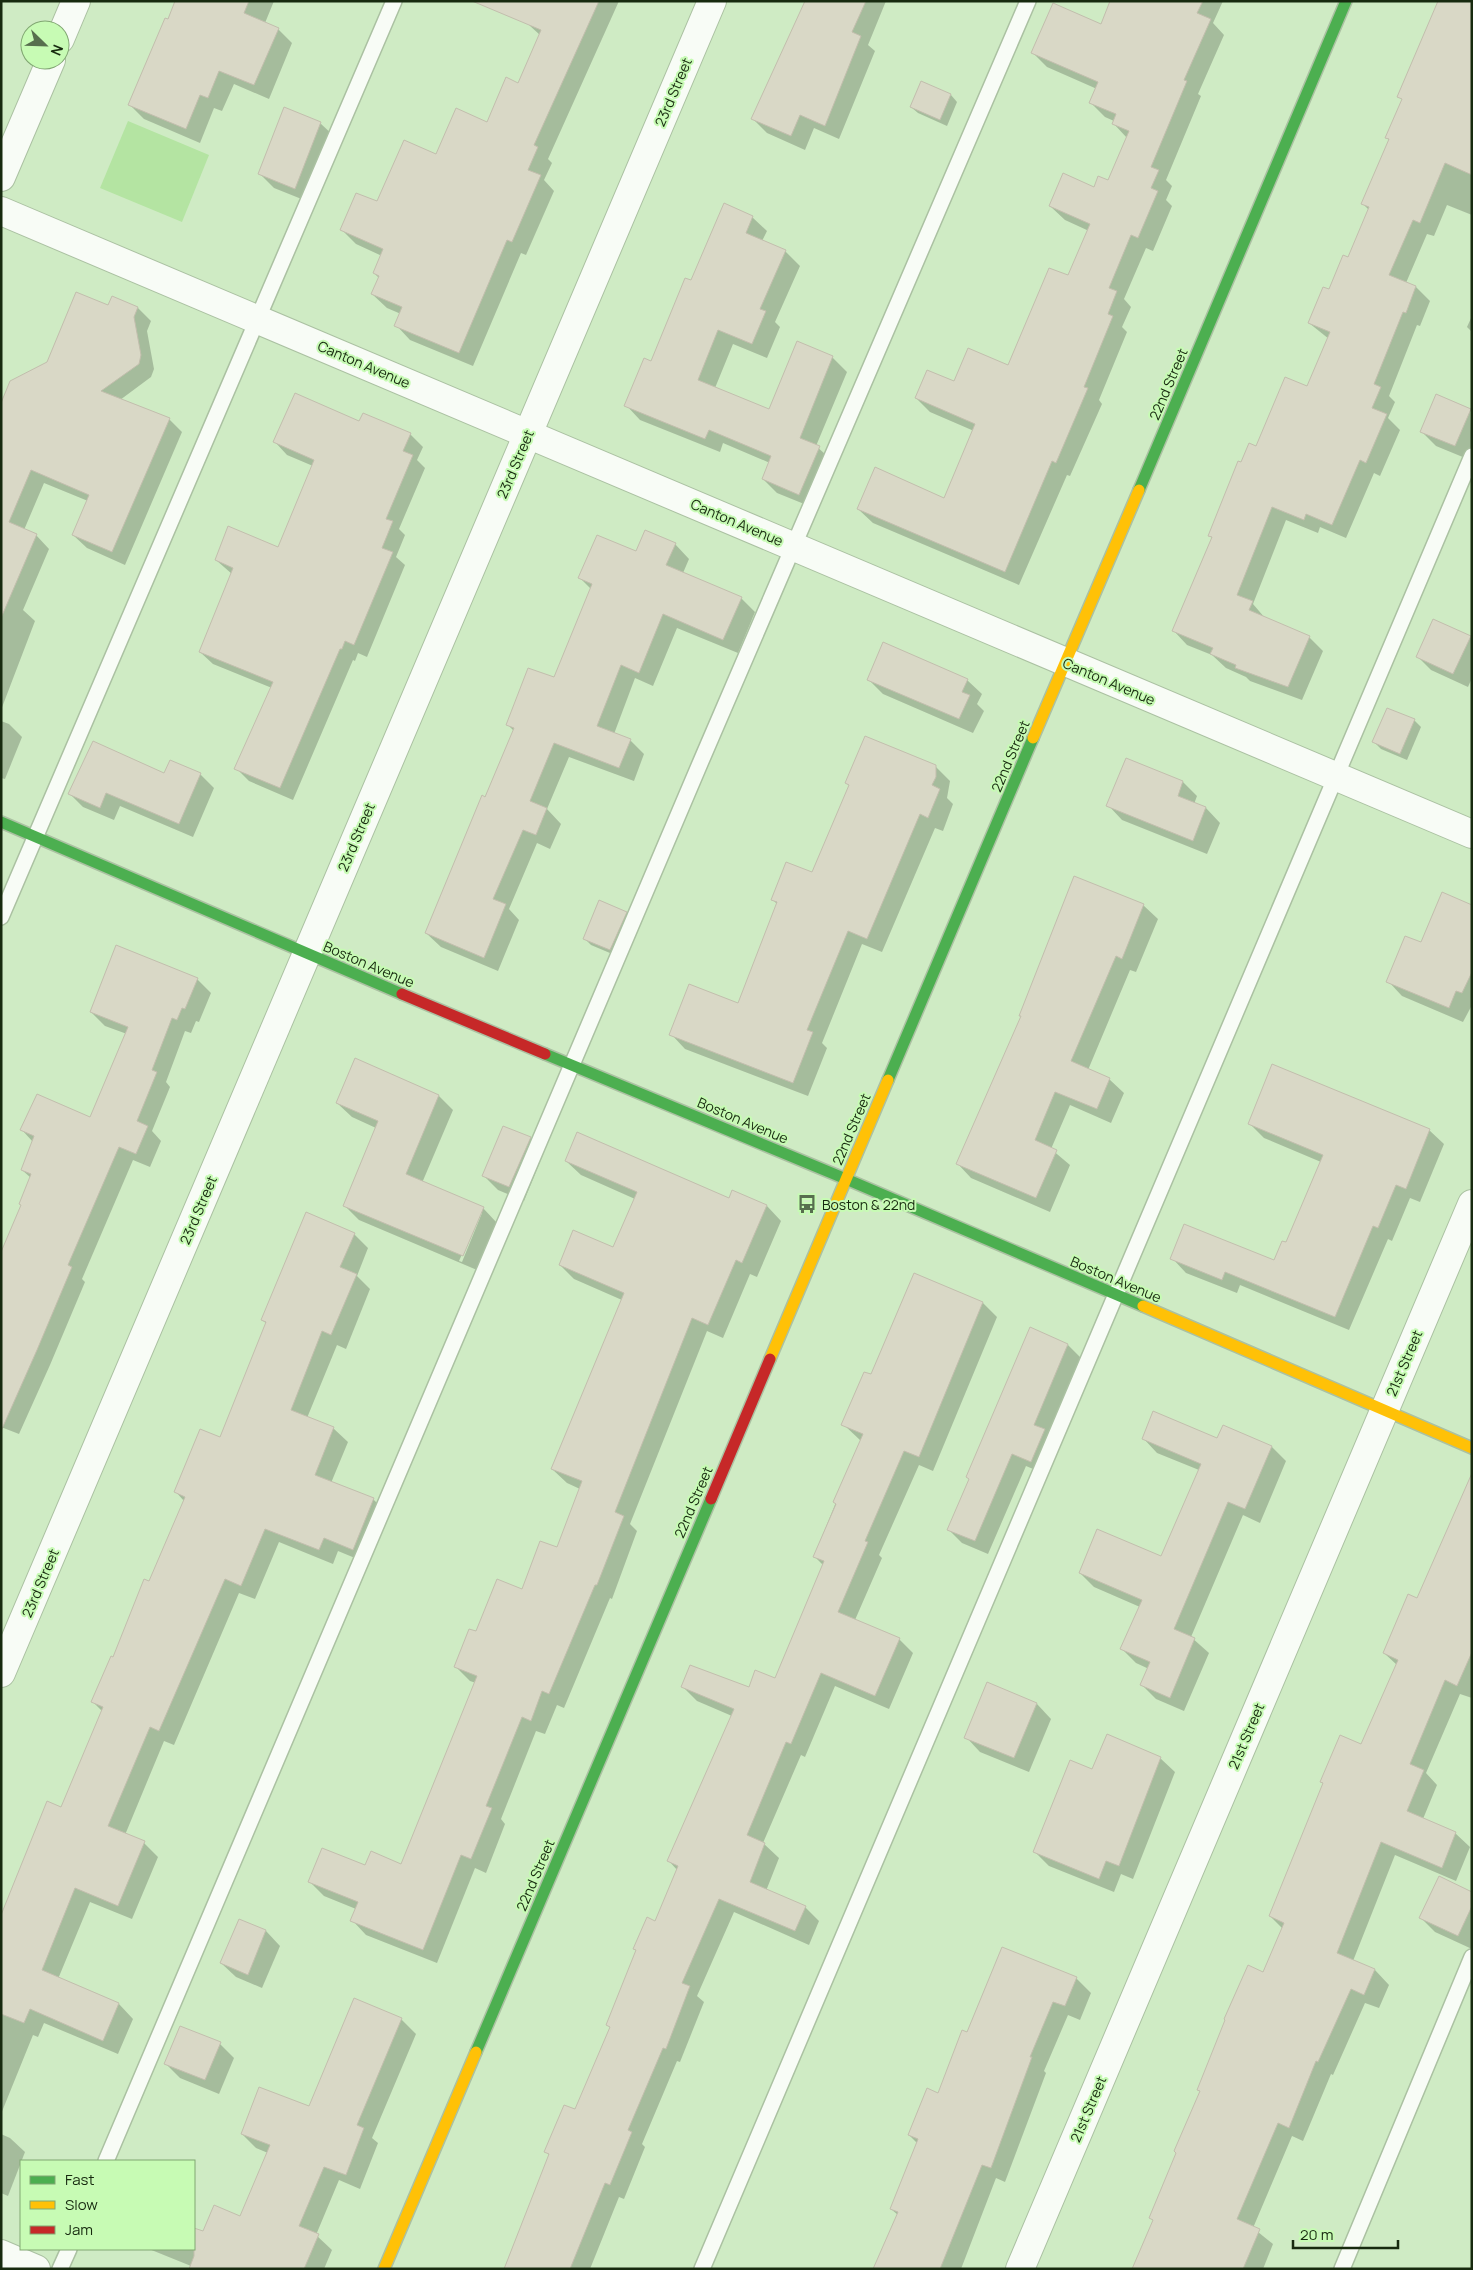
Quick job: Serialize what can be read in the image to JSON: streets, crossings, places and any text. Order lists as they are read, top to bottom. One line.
{"streets":{"street":["23rd Street","Canton Avenue","22nd Street","Boston Avenue","21st Street"]},"crossings":[["23rd Street","Canton Avenue"],["23rd Street","Boston Avenue"],["Canton Avenue","22nd Street"],["22nd Street","Boston Avenue"],["Boston Avenue","21st Street"]],"places":{"bus stop":["Boston & 22nd"]},"legend":["Fast","Slow","Jam"],"scale_bar":"20 m","north":"bottom right"}
